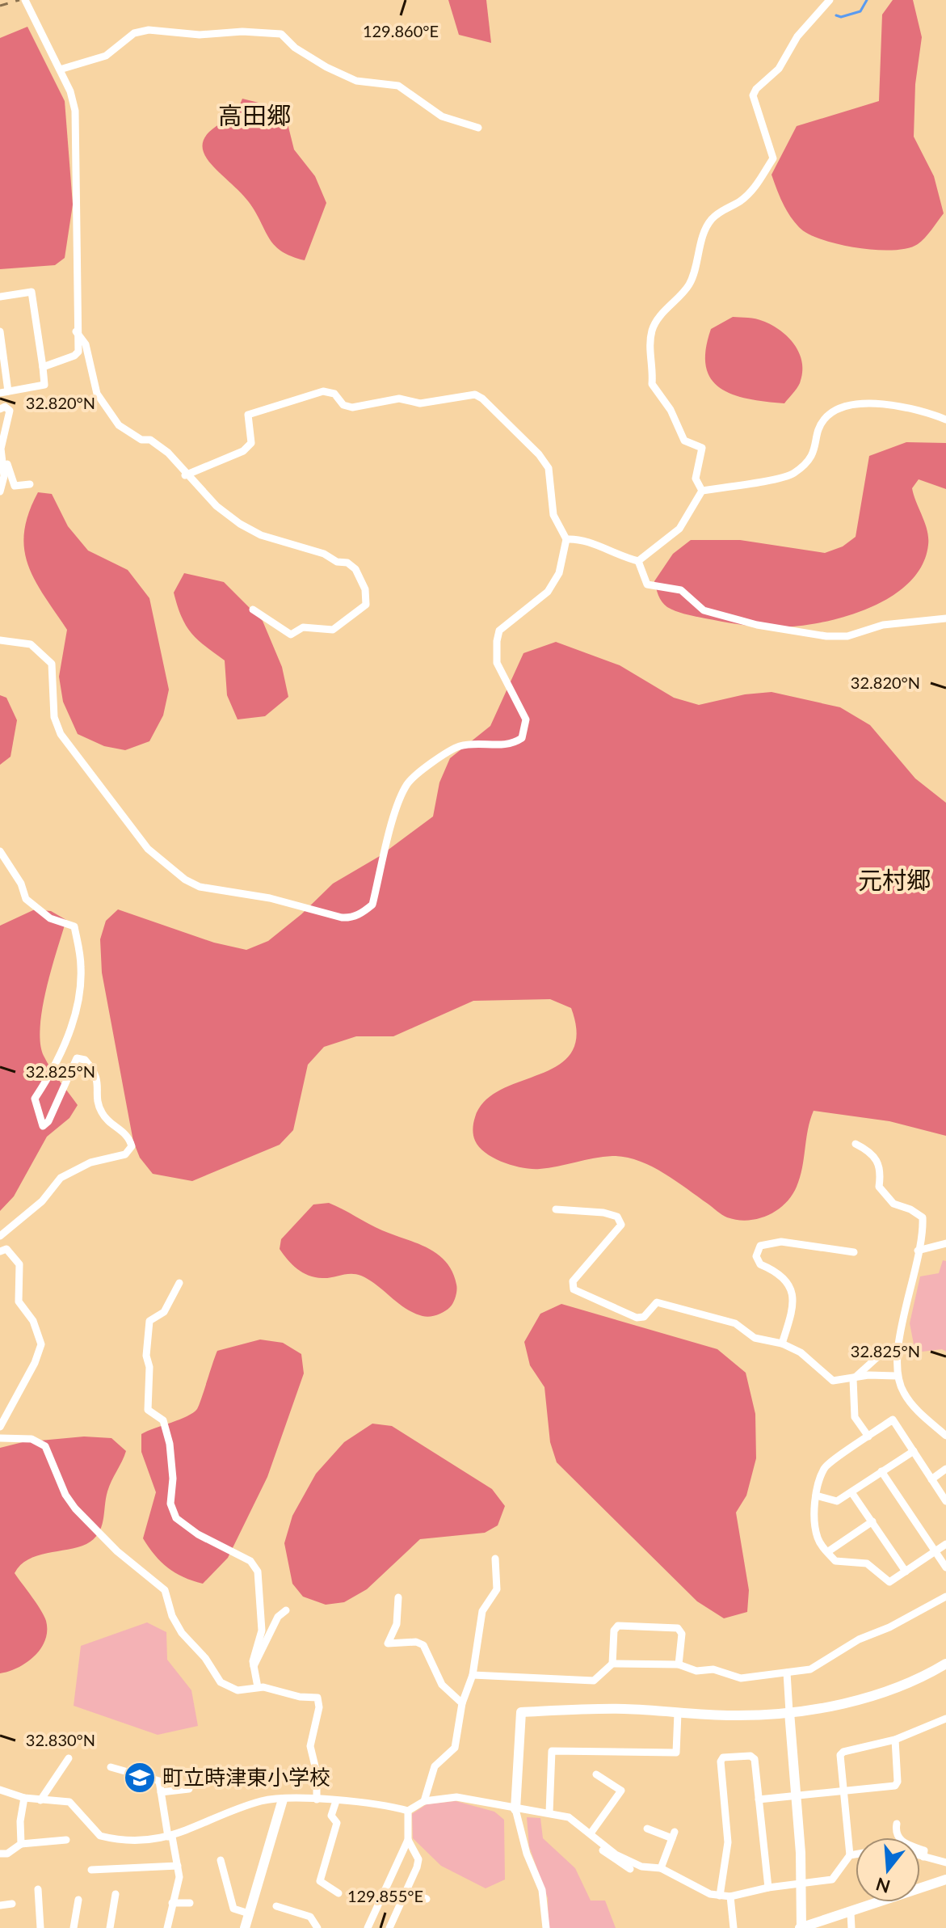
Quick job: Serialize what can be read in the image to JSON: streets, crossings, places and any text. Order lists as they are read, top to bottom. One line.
{"districts":["高田郷","元村郷"],"places":{"school or university":["町立時津東小学校"]},"north":"bottom","coordinates":["129.860°E","32.820°N","32.825°N","32.830°N","129.855°E"]}
